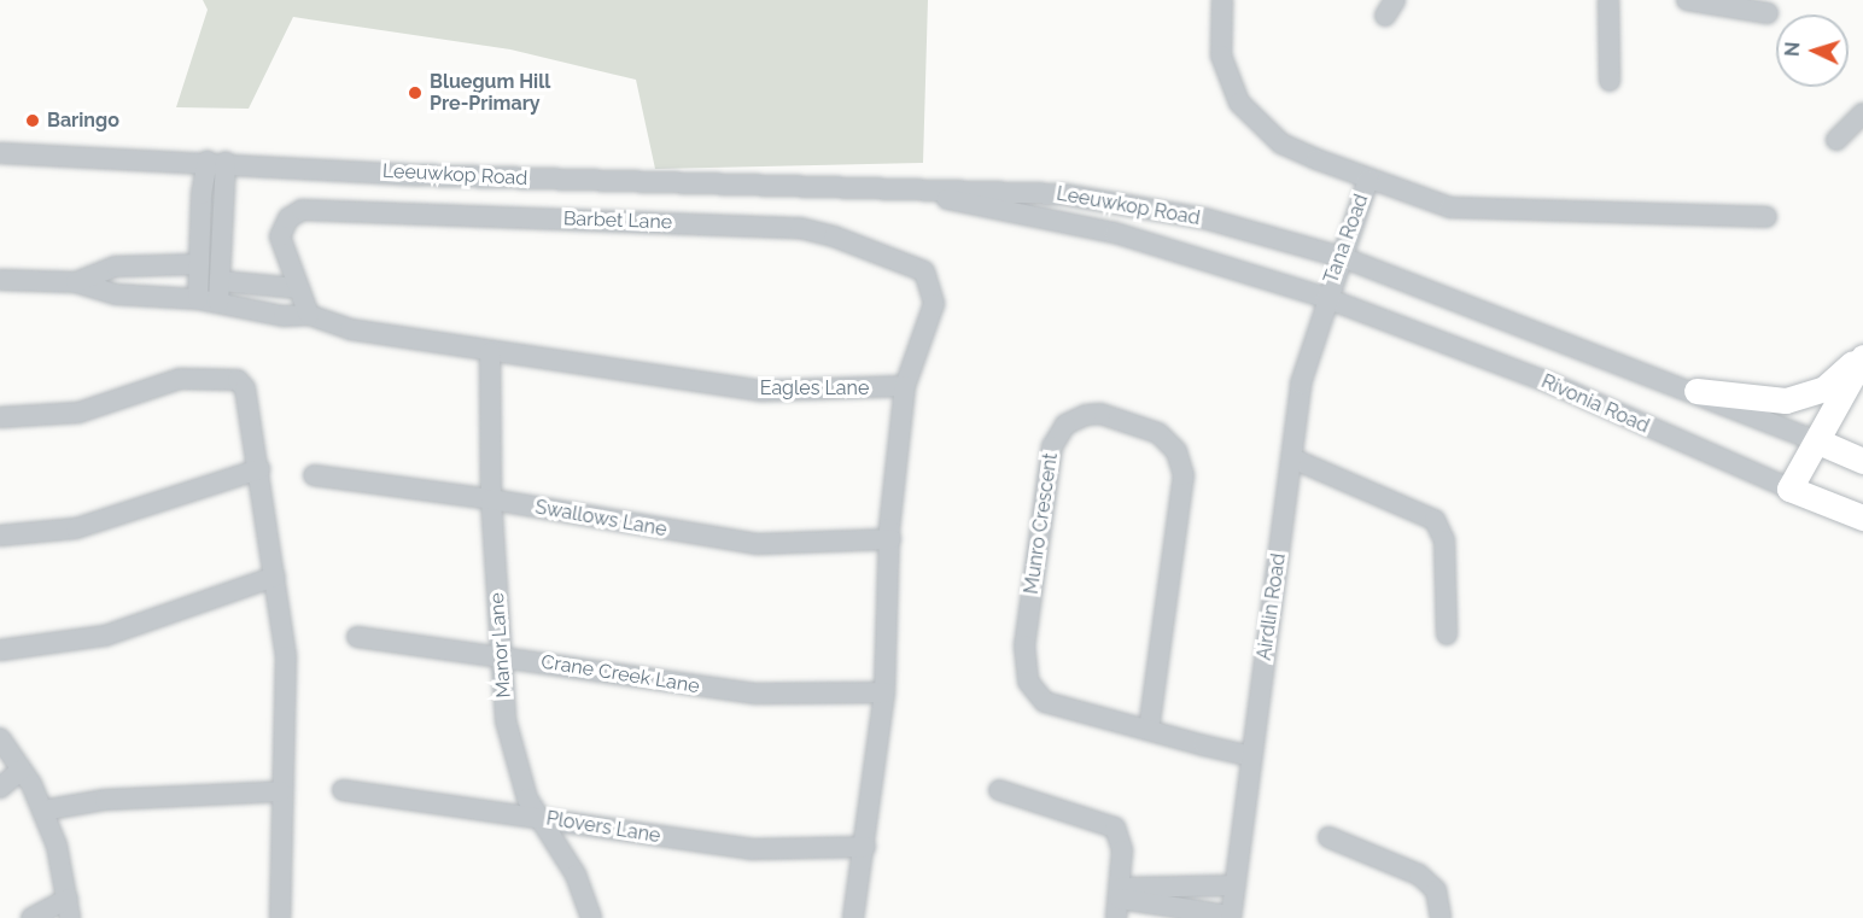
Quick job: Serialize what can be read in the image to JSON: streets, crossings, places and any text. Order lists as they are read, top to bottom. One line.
{"streets":{"main road":["Rivonia Road"],"street":["Leeuwkop Road","Barbet Lane","Tana Road","Eagles Lane","Swallows Lane","Munro Crescent","Airdlin Road","Manor Lane","Crane Creek Lane","Plovers Lane"]},"crossings":[["Leeuwkop Road","Tana Road"],["Leeuwkop Road","Rivonia Road"],["Leeuwkop Road","Airdlin Road"],["Barbet Lane","Eagles Lane"],["Tana Road","Rivonia Road"],["Tana Road","Airdlin Road"],["Eagles Lane","Manor Lane"],["Rivonia Road","Airdlin Road"],["Swallows Lane","Manor Lane"],["Munro Crescent","Airdlin Road"],["Manor Lane","Crane Creek Lane"],["Manor Lane","Plovers Lane"]],"places":["Bluegum Hill Pre-Primary","Baringo"],"north":"left"}
